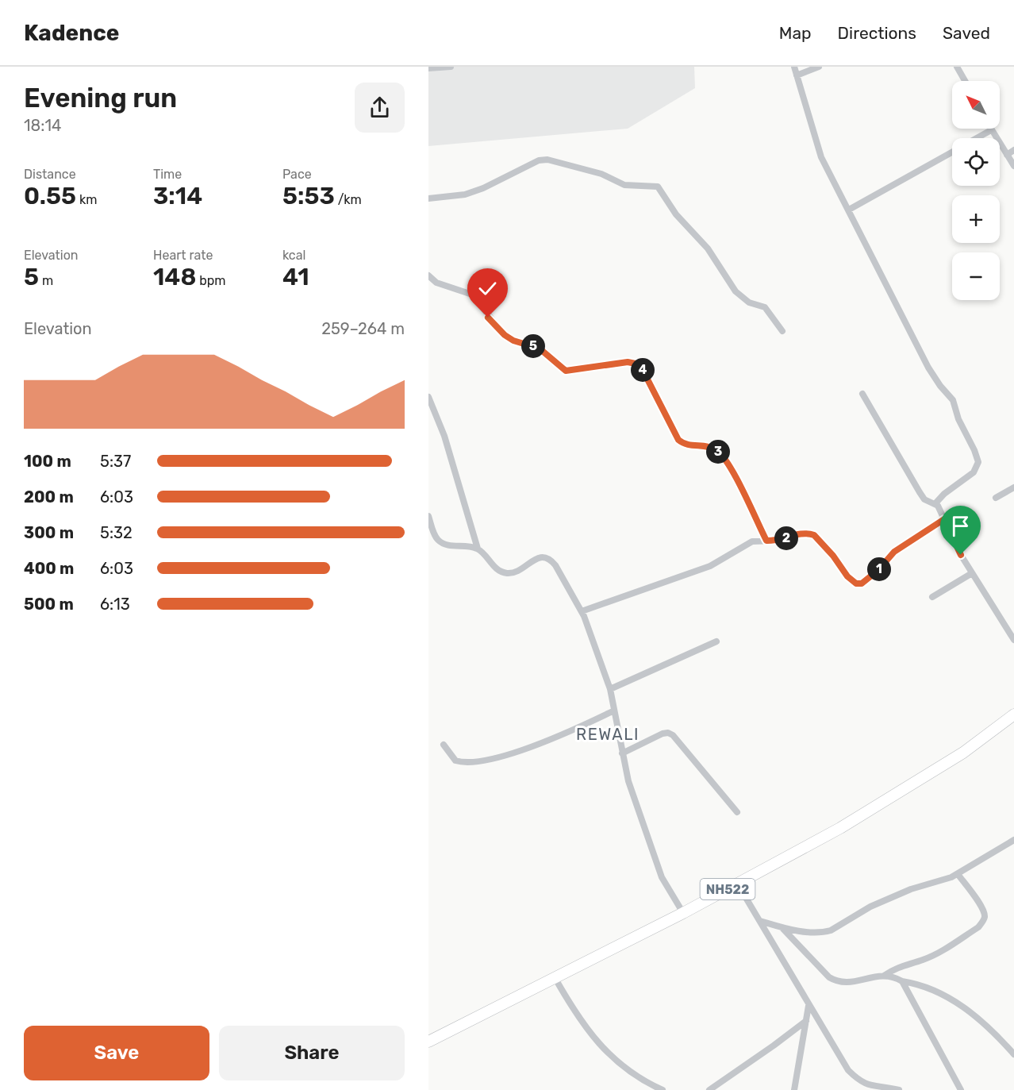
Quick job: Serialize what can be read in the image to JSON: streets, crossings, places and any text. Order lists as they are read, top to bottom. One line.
{"streets":{"highway":["NH522"]},"districts":["REWALI"],"north":"top left","page":{"header":"Kadence","nav":["Map","Directions","Saved"],"heading":["Evening run","18:14"],"map_buttons":["+","−"],"stats":[["Distance","0.55 km"],["Time","3:14"],["Pace","5:53 /km"],["Elevation","5 m"],["Heart rate","148 bpm"],["kcal","41"]],"chart":["Elevation","259–264 m"],"pins":["5","4","3","2","1"],"list":[{"name":"100 m","note":"5:37"},{"name":"200 m","note":"6:03"},{"name":"300 m","note":"5:32"},{"name":"400 m","note":"6:03"},{"name":"500 m","note":"6:13"}],"buttons":["Save","Share"]}}
